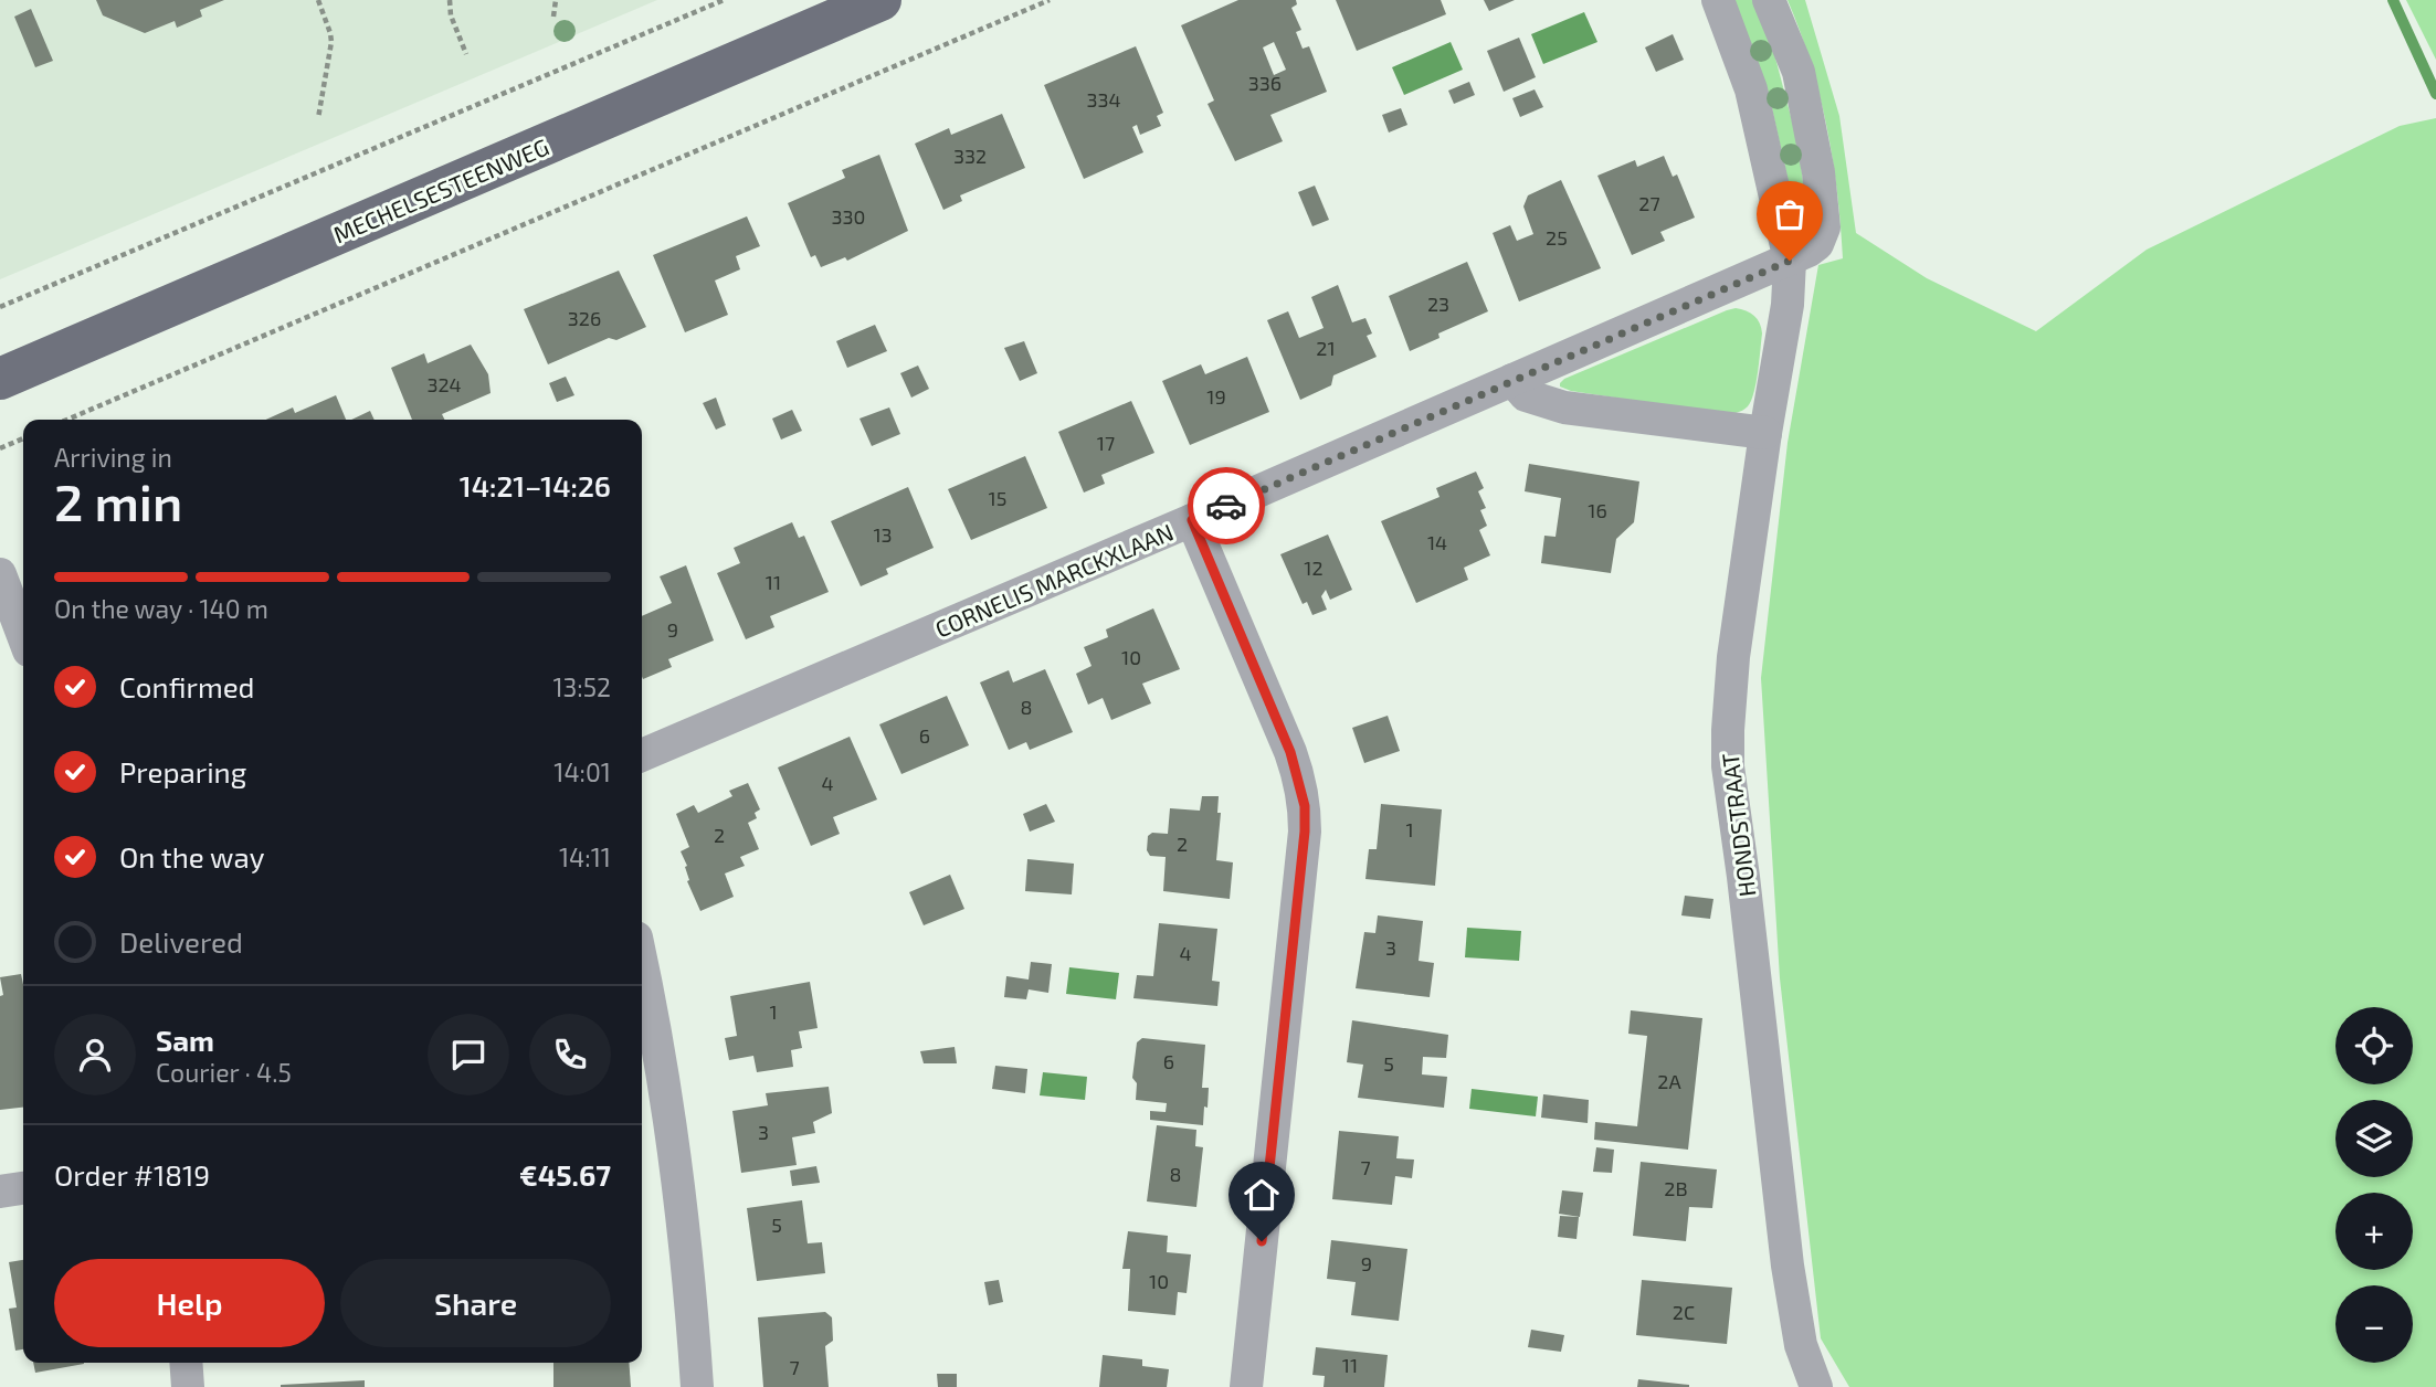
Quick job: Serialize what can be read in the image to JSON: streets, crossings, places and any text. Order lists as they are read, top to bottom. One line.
{"streets":{"main road":["MECHELSESTEENWEG"],"street":["CORNELIS MARCKXLAAN","HONDSTRAAT"]},"crossings":[["CORNELIS MARCKXLAAN","HONDSTRAAT"]],"house_numbers":["336","334","332","27","330","25","23","326","21","324","19","17","15","16","13","14","12","11","9","10","8","6","4","1","2","2","3","4","1","6","5","2A","3","7","8","2B","5","9","10","2C","11","7"],"page":{"heading":["2 min","Arriving in","14:21–14:26"],"panel":["Sam","Courier · 4.5","Order #1819","€45.67"],"bar":"On the way · 140 m","list":[["Confirmed","13:52"],["Preparing","14:01"],["On the way","14:11"],"Delivered"],"map_buttons":["+","−"],"buttons":["Help","Share"]}}
